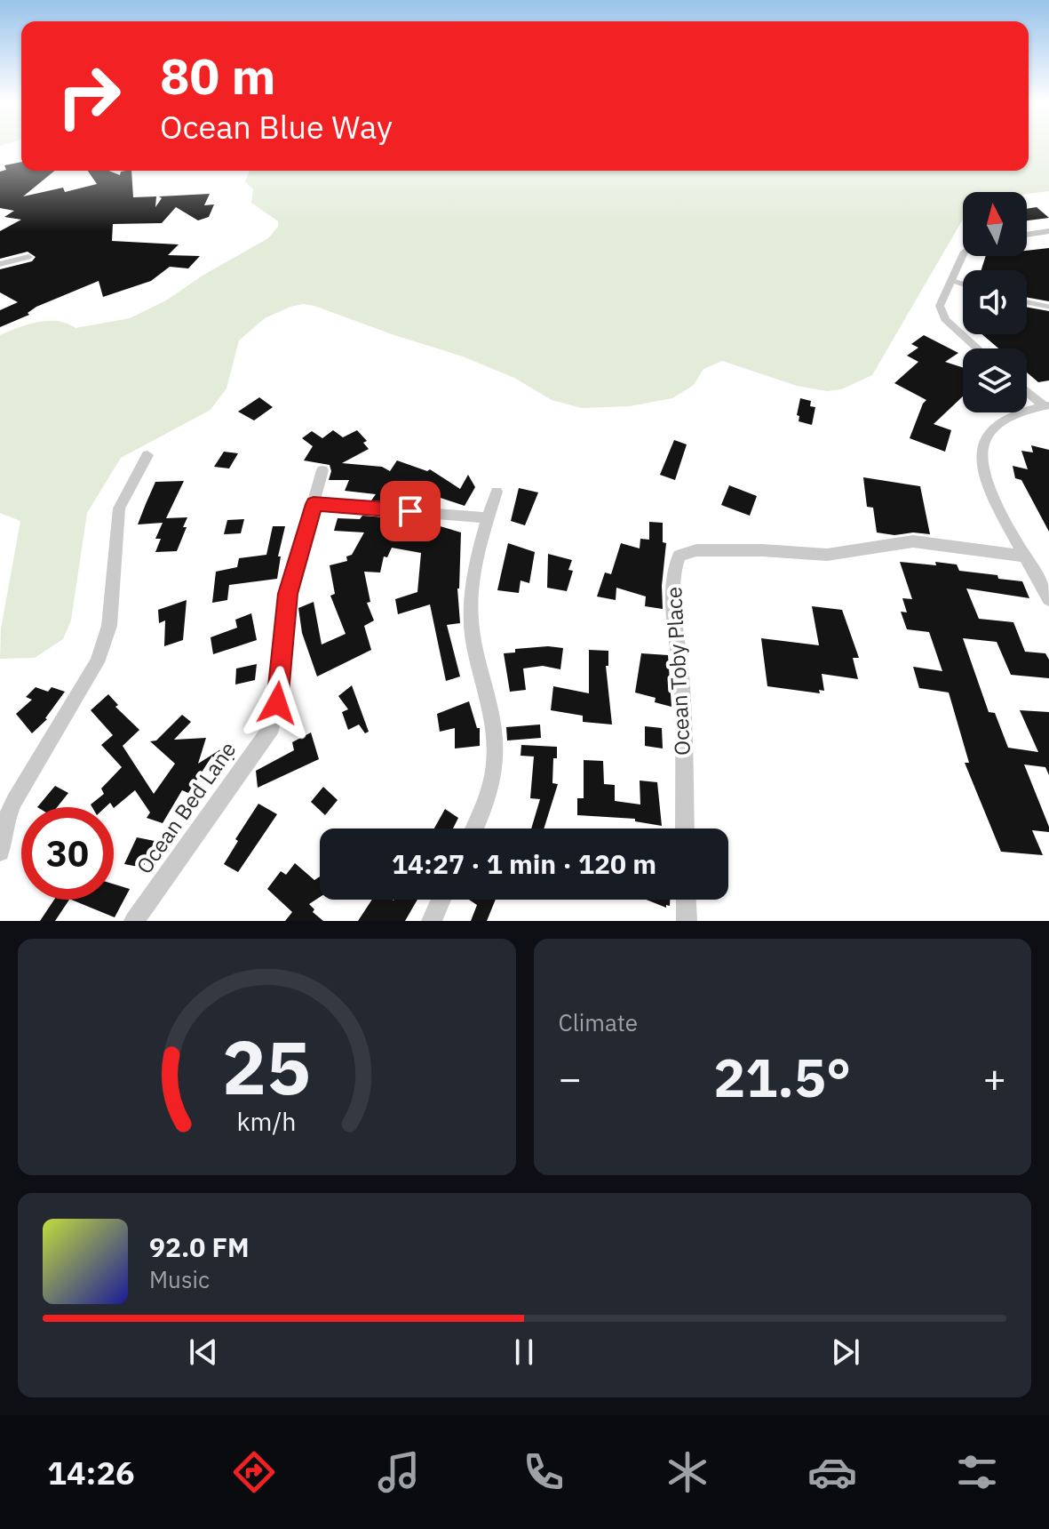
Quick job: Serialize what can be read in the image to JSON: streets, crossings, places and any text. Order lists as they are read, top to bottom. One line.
{"streets":{"street":["Ocean Toby Place","Ocean Bed Lane"]},"north":"top","page":{"turn":["80 m","Ocean Blue Way"],"limit":"30","trip":"14:27 · 1 min · 120 m","tile":"Climate","heat":["−","21.5°","+"],"song":["92.0 FM","Music"],"tabs":"14:26","gauge":["25","km/h"]}}
